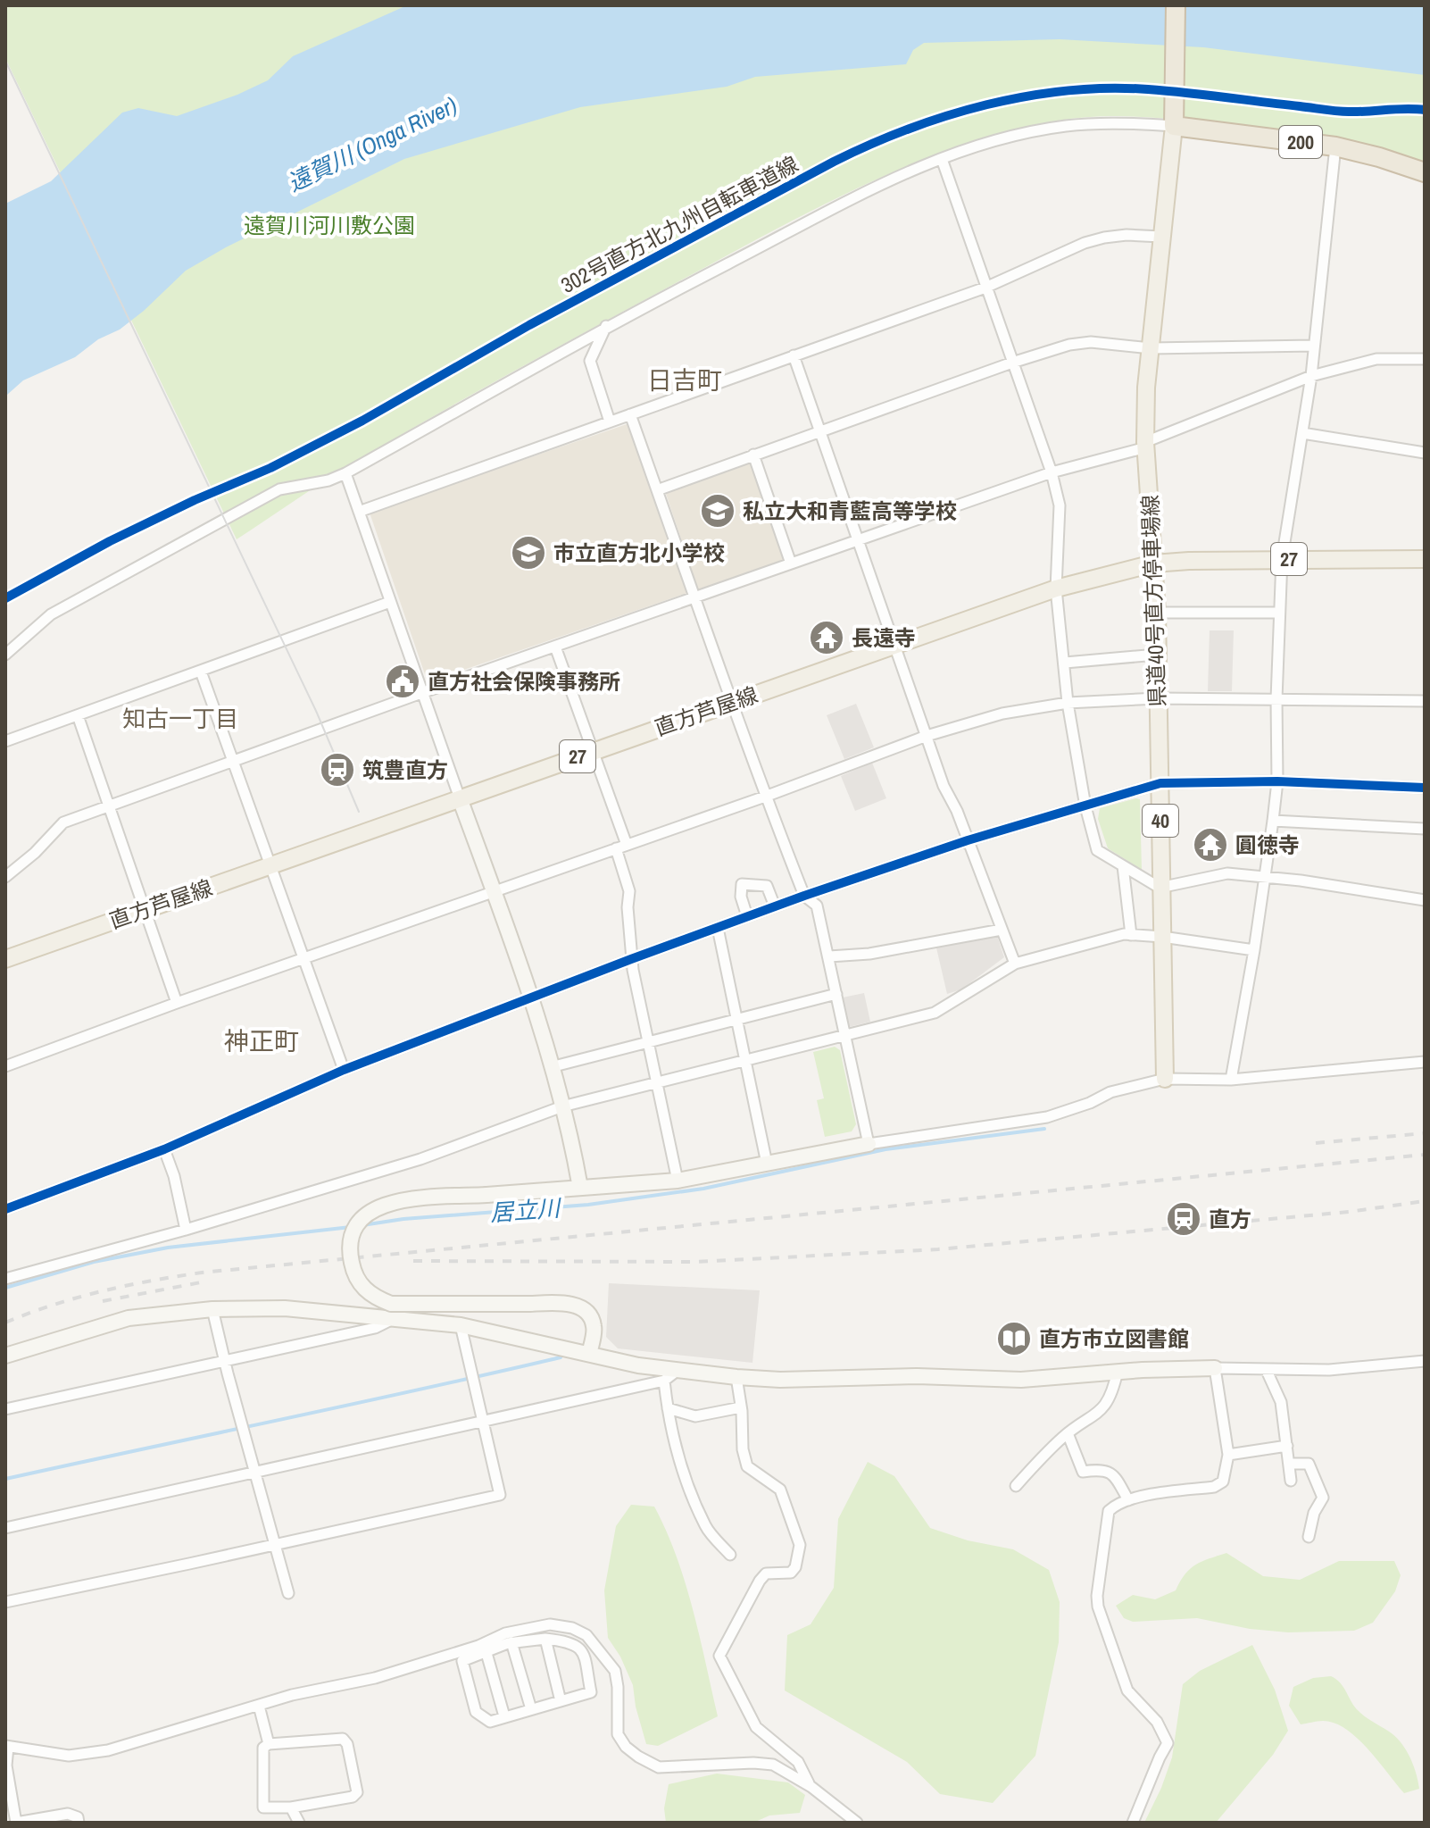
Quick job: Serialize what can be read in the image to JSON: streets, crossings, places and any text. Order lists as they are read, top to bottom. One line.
{"streets":{"highway":["200"],"main road":["27","県道40号直方停車場線","直方芦屋線","40"],"cycle path":["302号直方北九州自転車道線"]},"crossings":[["200","県道40号直方停車場線"],["県道40号直方停車場線","直方芦屋線"]],"districts":["日吉町","知古一丁目","神正町"],"water":["遠賀川 (Onga River)","居立川"],"parks":["遠賀川河川敷公園"],"places":{"school or university":["私立大和青藍高等学校","市立直方北小学校"],"temple":["長遠寺","圓徳寺"],"public building":["直方社会保険事務所"],"station":["筑豊直方","直方"],"library":["直方市立図書館"]}}
